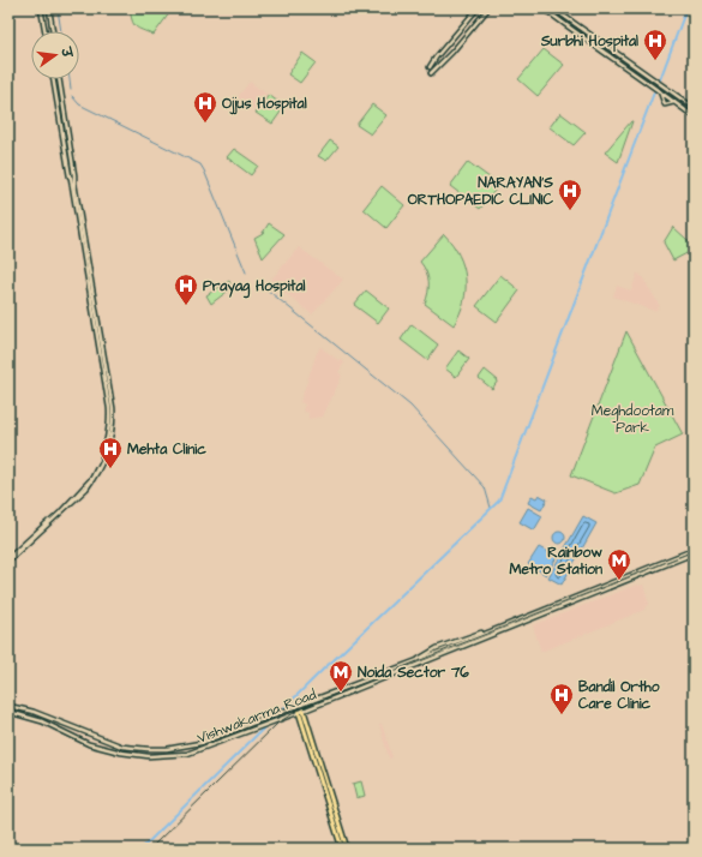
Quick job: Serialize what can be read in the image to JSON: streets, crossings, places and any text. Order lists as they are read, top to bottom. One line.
{"streets":{"main road":["Vishwakarma Road"]},"parks":["Meghdootam Park"],"places":{"hospital":["Surbhi Hospital","Ojjus Hospital","NARAYAN'S ORTHOPAEDIC CLINIC","Prayag Hospital","Mehta Clinic","Bandil Ortho Care Clinic"],"metro station":["Rainbow Metro Station","Noida Sector 76"]},"north":"right"}
